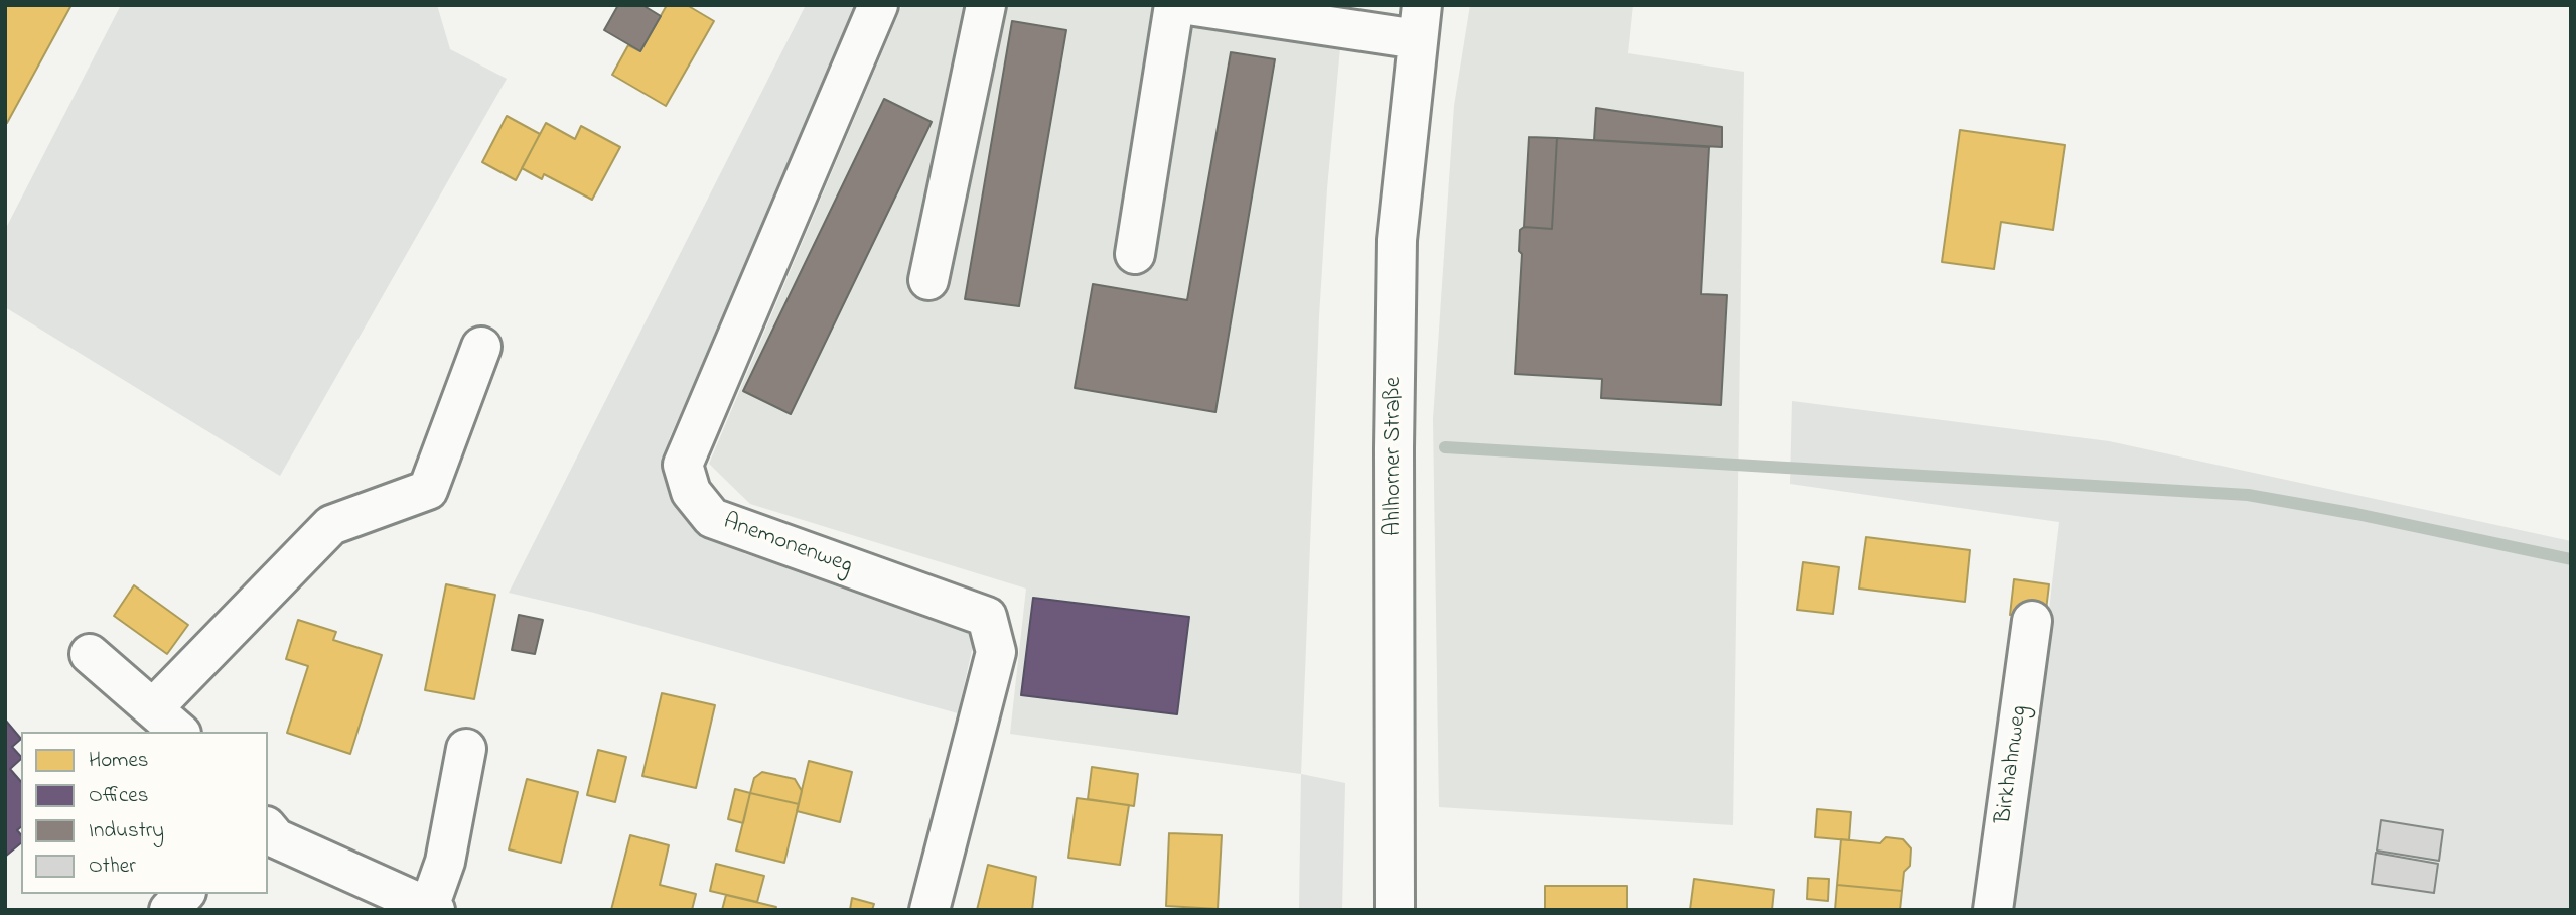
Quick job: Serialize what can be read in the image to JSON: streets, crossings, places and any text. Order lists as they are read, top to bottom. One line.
{"streets":{"street":["Ahlhorner Straße","Anemonenweg","Birkhahnweg"]},"legend":["Homes","Offices","Industry","Other"]}
